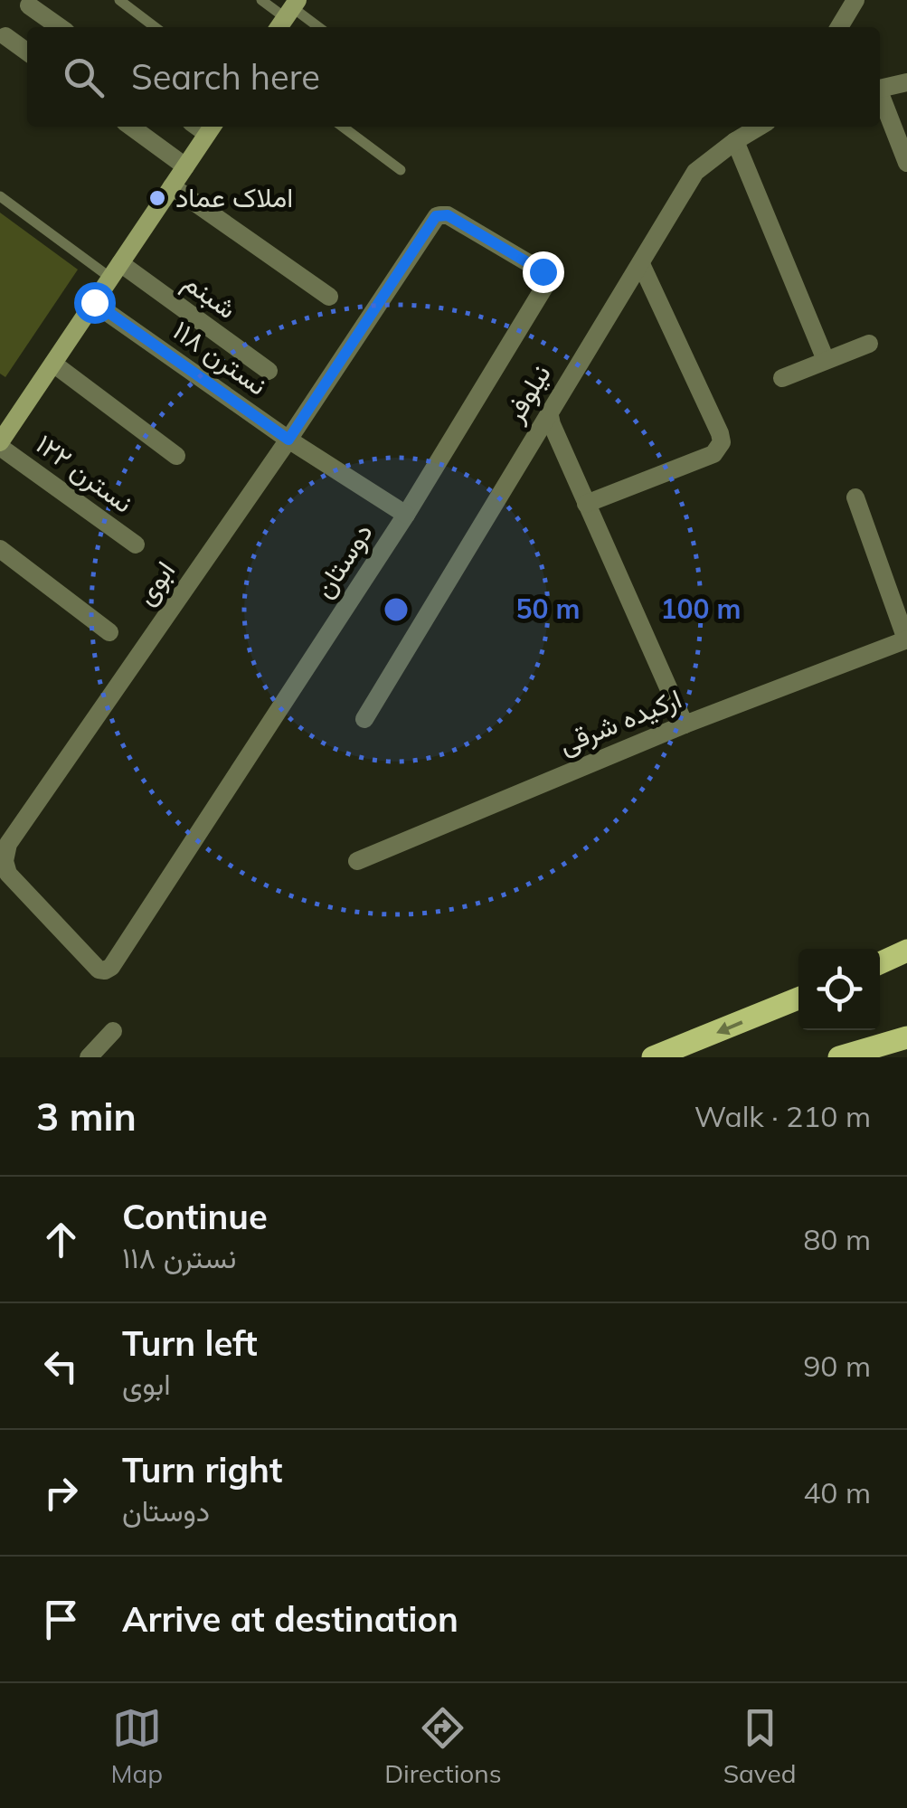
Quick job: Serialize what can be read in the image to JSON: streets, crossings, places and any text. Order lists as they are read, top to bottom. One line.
{"streets":{"street":["شبنم","نسترن ۱۱۸","نیلوفر","نسترن ۱۲۲","دوستان","ابوی","ارکیده شرقی"]},"crossings":[["نسترن ۱۱۸","دوستان"],["نسترن ۱۱۸","ابوی"],["دوستان","ابوی"]],"places":["املاک عماد"],"page":{"search":"Search here","heading":["3 min","Walk · 210 m"],"list":[["Continue","نسترن ۱۱۸","80 m"],["Turn left","ابوی","90 m"],["Turn right","دوستان","40 m"],"Arrive at destination"],"nav":["Map","Directions","Saved"]},"rings":["50 m","100 m"]}
